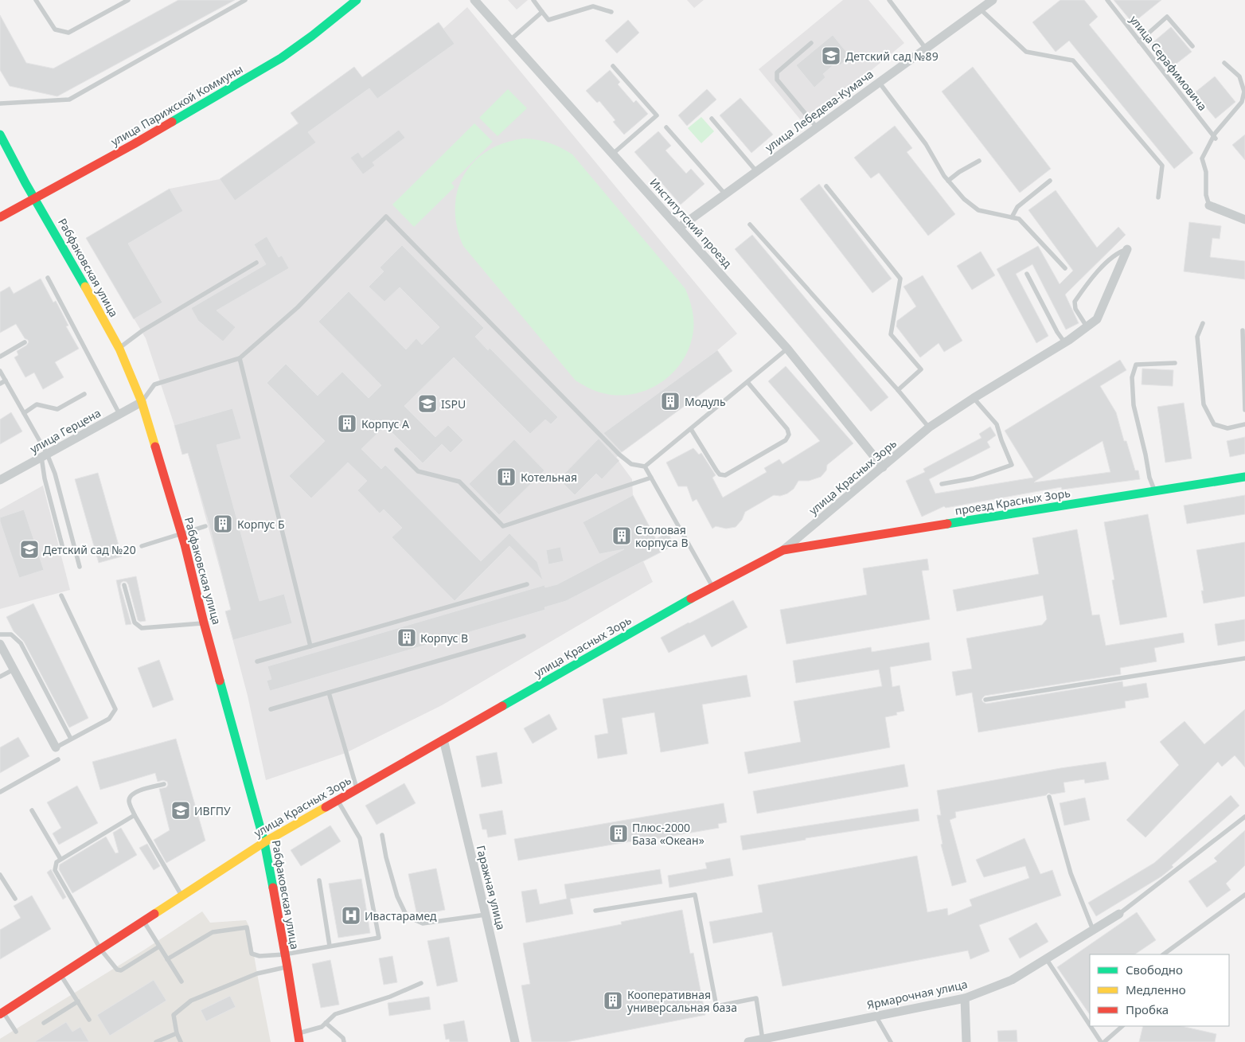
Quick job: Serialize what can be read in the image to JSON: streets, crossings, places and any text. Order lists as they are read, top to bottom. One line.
{"streets":{"street":["улица Парижской Коммуны","улица Лебедева-Кумача","Институтский проезд","Рабфаковская улица","улица Герцена","улица Красных Зорь","проезд Красных Зорь","Гаражная улица","Ярмарочная улица"],"lane":["улица Серафимовича"]},"crossings":[["улица Парижской Коммуны","Рабфаковская улица"],["улица Лебедева-Кумача","Институтский проезд"],["Институтский проезд","улица Красных Зорь"],["Рабфаковская улица","улица Герцена"],["Рабфаковская улица","улица Красных Зорь"],["улица Красных Зорь","проезд Красных Зорь"],["улица Красных Зорь","Гаражная улица"]],"places":{"school or university":["Детский сад №89","ISPU","Детский сад №20","ИВГПУ"],"building":["Модуль","Корпус А","Котельная","Корпус Б","Столовая корпуса В","Корпус В","Плюс-2000 База «Океан»","Кооперативная универсальная база"],"hospital":["Ивастарамед"]},"legend":["Свободно","Медленно","Пробка"]}
